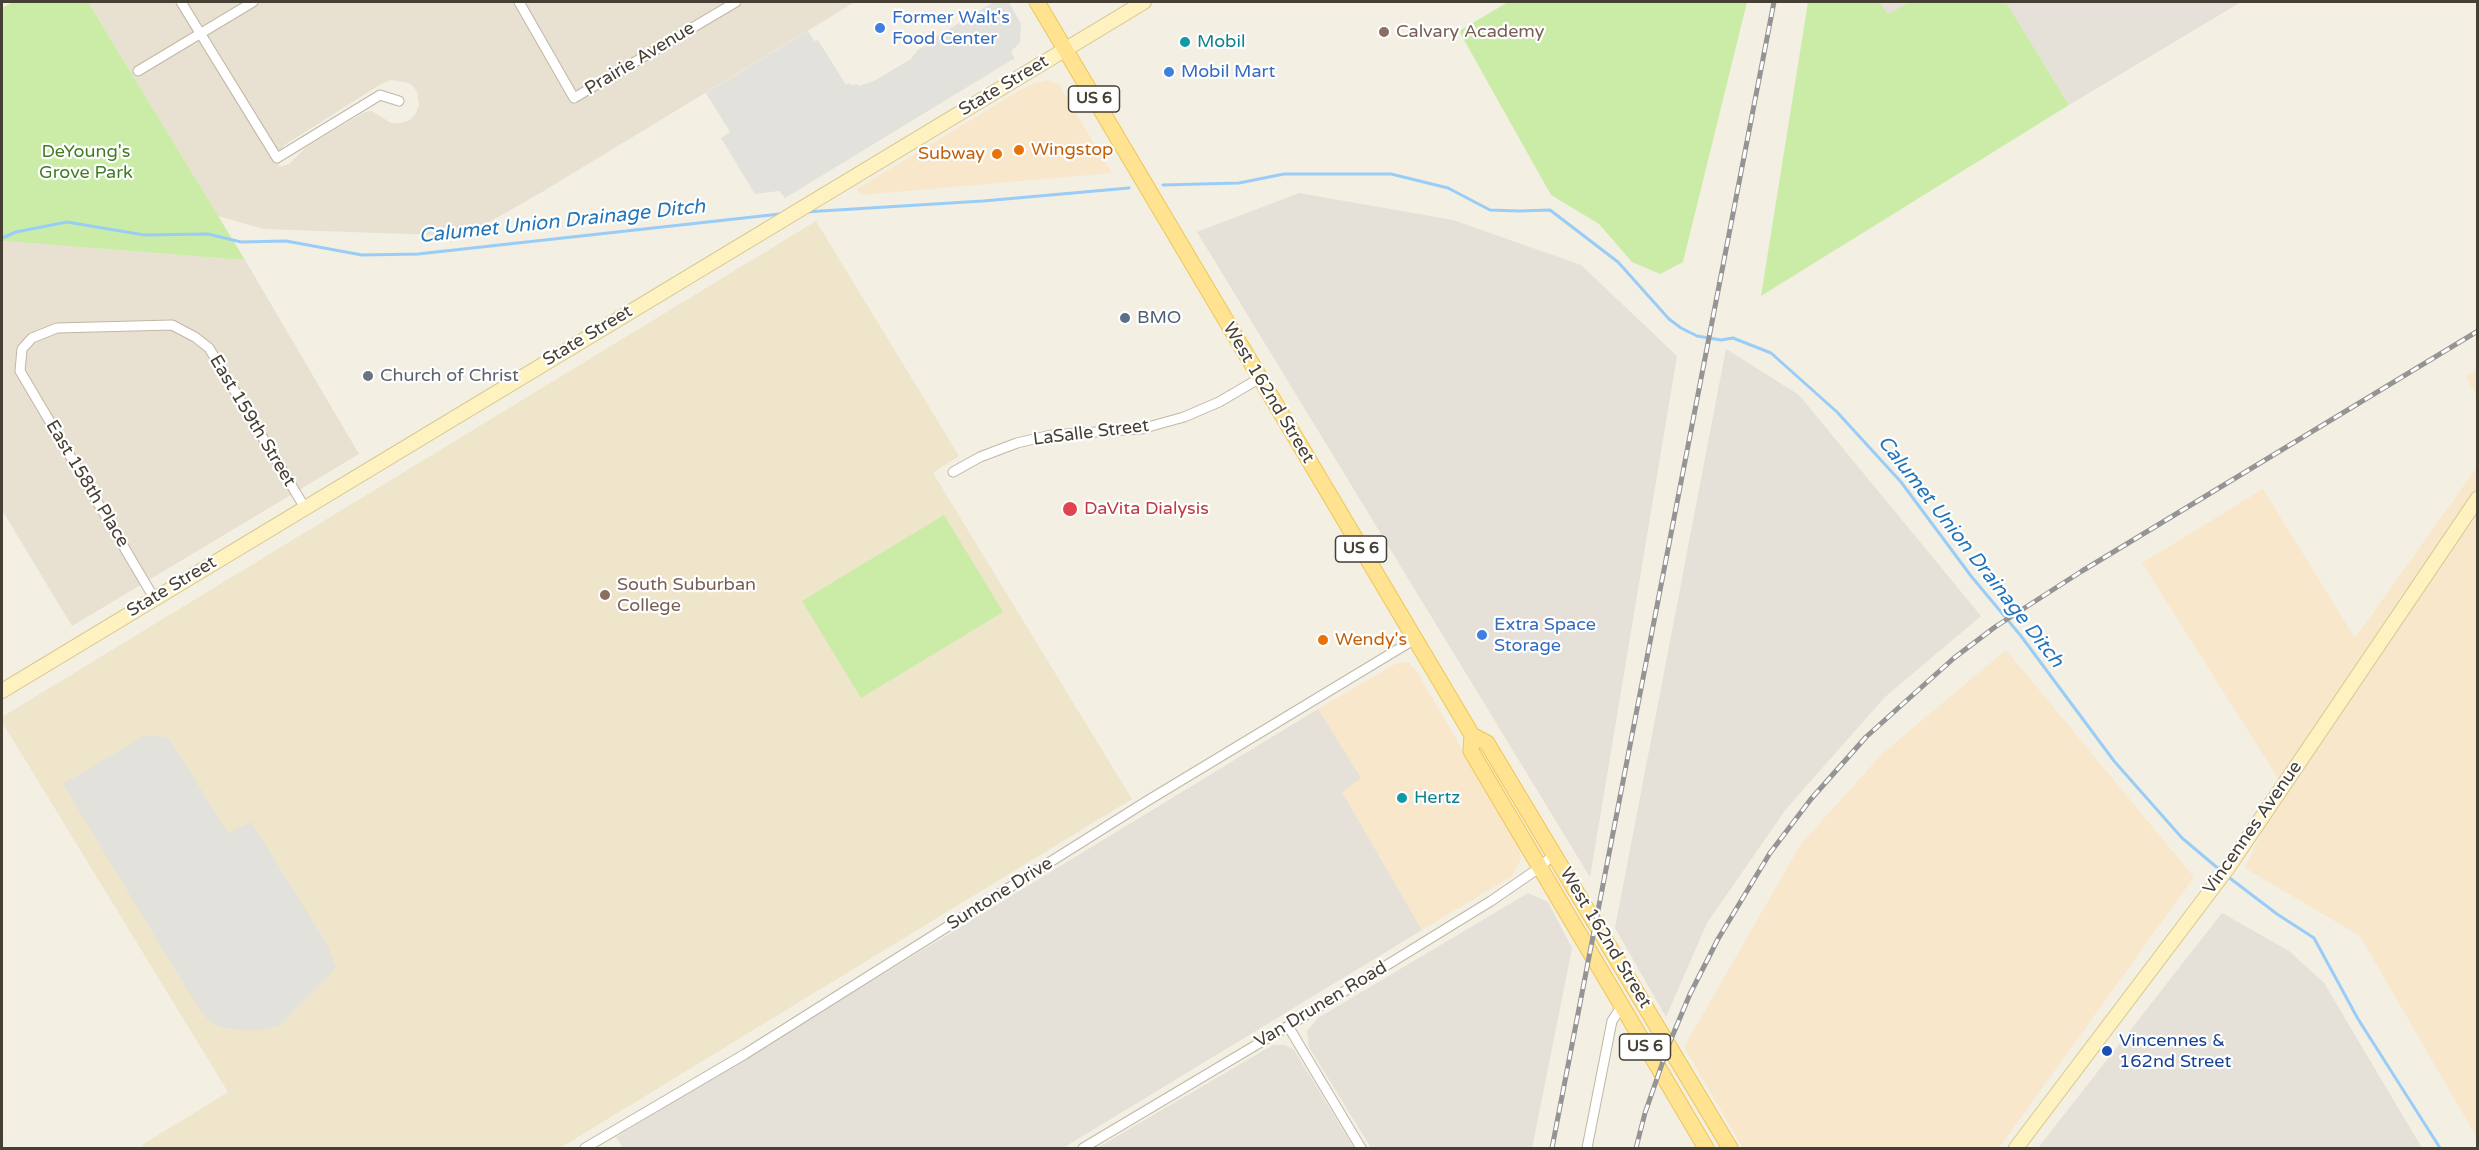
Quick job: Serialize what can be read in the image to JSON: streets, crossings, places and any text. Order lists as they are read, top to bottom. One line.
{"streets":{"main road":["State Street","US 6","West 162nd Street","Vincennes Avenue"],"street":["Prairie Avenue","East 159th Street","LaSalle Street","East 158th Place","Suntone Drive","Van Drunen Road"]},"crossings":[["State Street","US 6"],["State Street","West 162nd Street"],["State Street","East 159th Street"],["State Street","East 158th Place"],["US 6","West 162nd Street"],["West 162nd Street","LaSalle Street"],["West 162nd Street","Suntone Drive"],["West 162nd Street","Van Drunen Road"],["East 159th Street","East 158th Place"]],"water":["Calumet Union Drainage Ditch"],"parks":["DeYoung's Grove Park"],"places":["Former Walt's Food Center","Calvary Academy","Mobil","Mobil Mart","Wingstop","Subway","BMO","Church of Christ","DaVita Dialysis","South Suburban College","Extra Space Storage","Wendy's","Hertz","Vincennes & 162nd Street"]}
